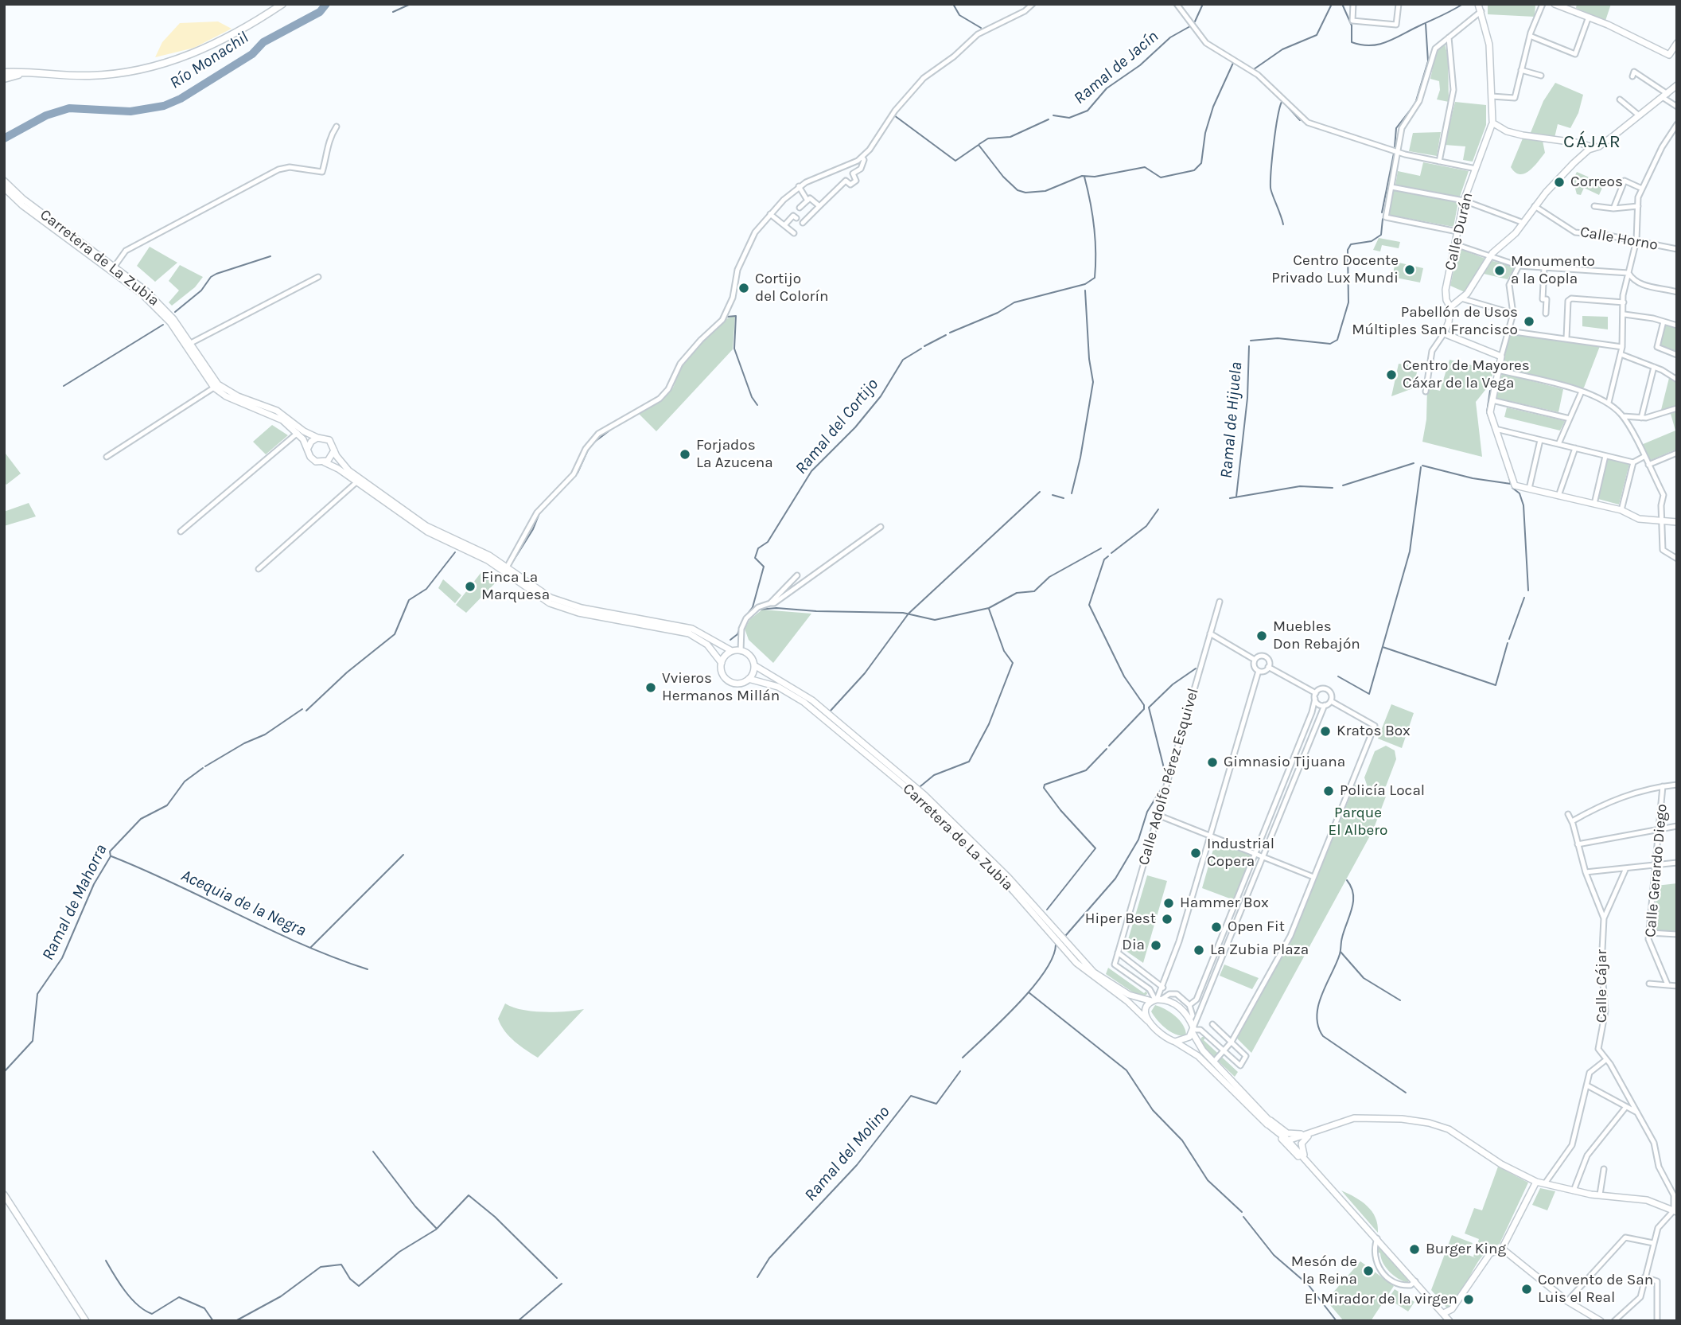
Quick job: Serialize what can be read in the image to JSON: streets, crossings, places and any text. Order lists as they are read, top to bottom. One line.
{"streets":{"street":["Calle Durán","Calle Horno","Carretera de La Zubia","Calle Adolfo Pérez Esquivel","Calle Gerardo Diego","Calle Cájar"]},"districts":["CÁJAR"],"water":["Río Monachil","Ramal de Jacín","Ramal de Hijuela","Ramal del Cortijo","Ramal de Mahorra","Acequia de la Negra","Ramal del Molino"],"parks":["Parque El Albero"],"places":["Correos","Centro Docente Privado Lux Mundi","Monumento a la Copla","Cortijo del Colorín","Pabellón de Usos Múltiples San Francisco","Centro de Mayores Cáxar de la Vega","Forjados La Azucena","Finca La Marquesa","Muebles Don Rebajón","Vvieros Hermanos Millán","Kratos Box","Gimnasio Tijuana","Policía Local","Industrial Copera","Hammer Box","Hiper Best","Open Fit","Dia","La Zubia Plaza","Burger King","Mesón de la Reina","Convento de San Luis el Real","El Mirador de la virgen"]}
